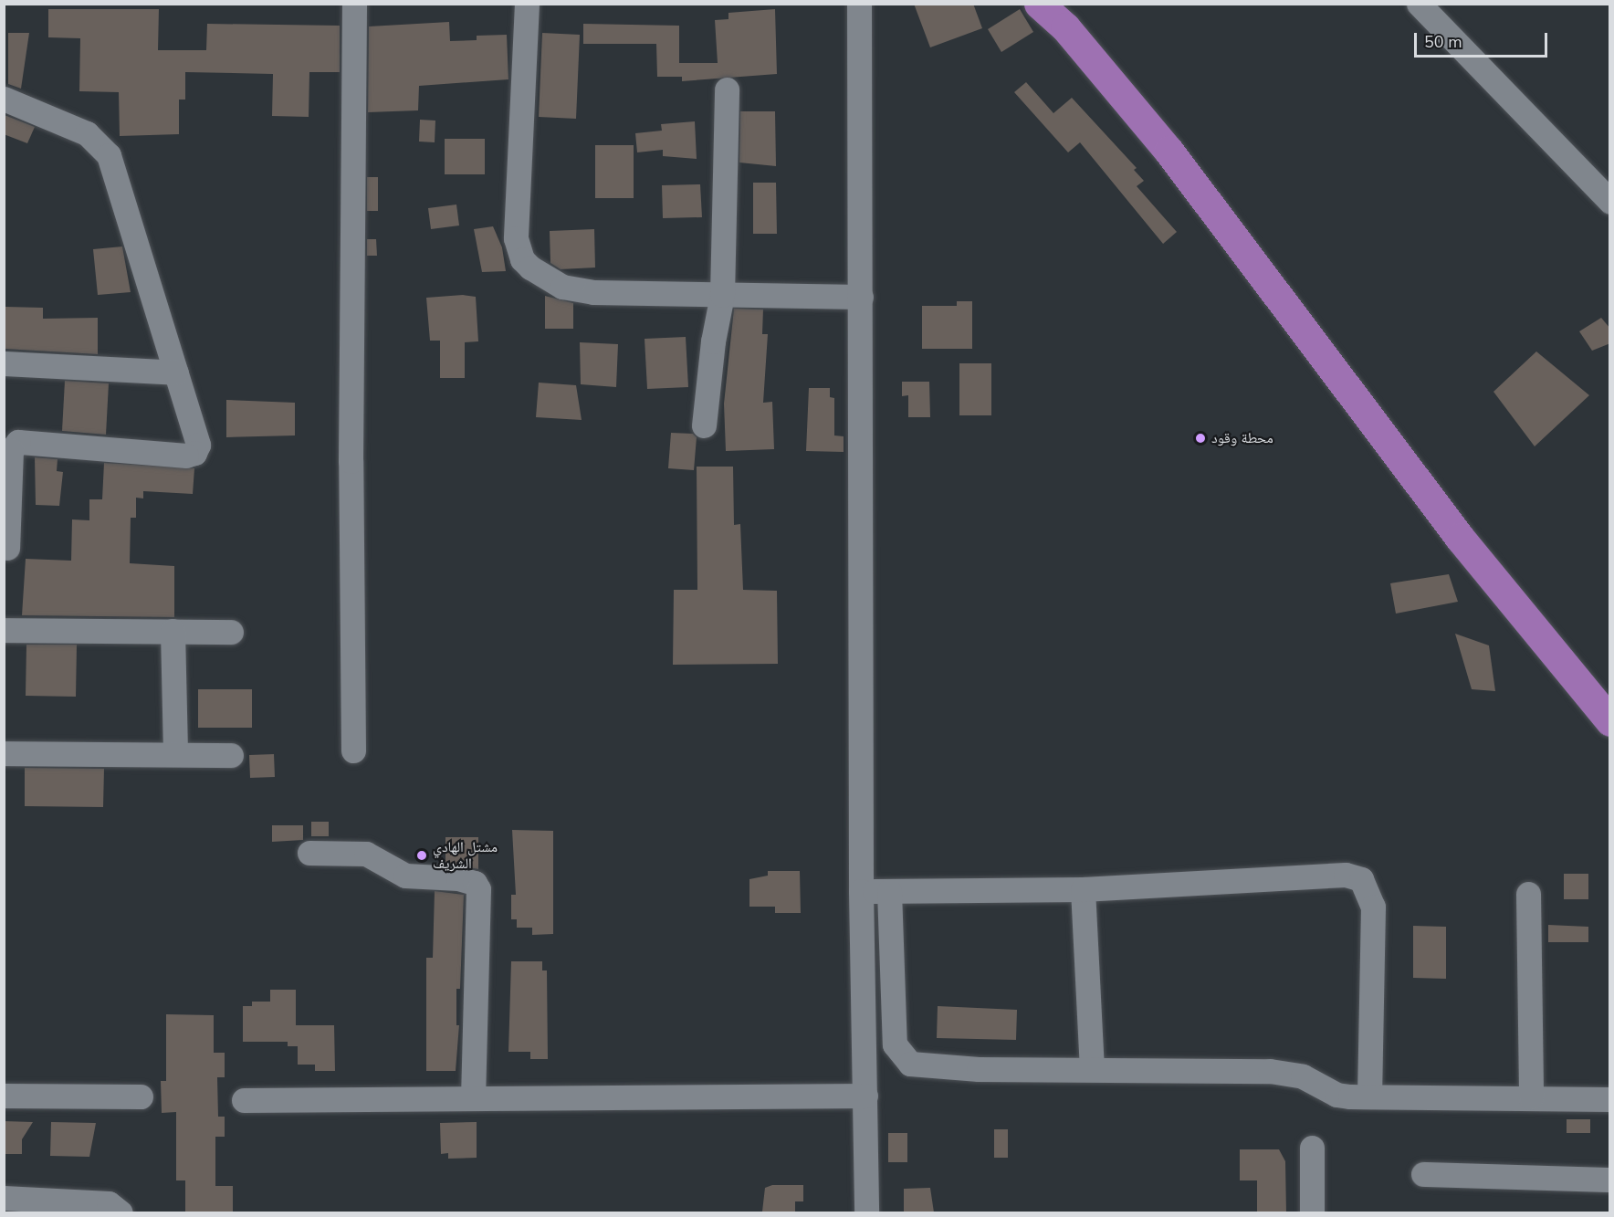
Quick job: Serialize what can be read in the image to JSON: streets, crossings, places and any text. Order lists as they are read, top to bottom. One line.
{"places":["محطة وقود","مشتل الهادي الشريف"],"scale_bar":"50 m"}
